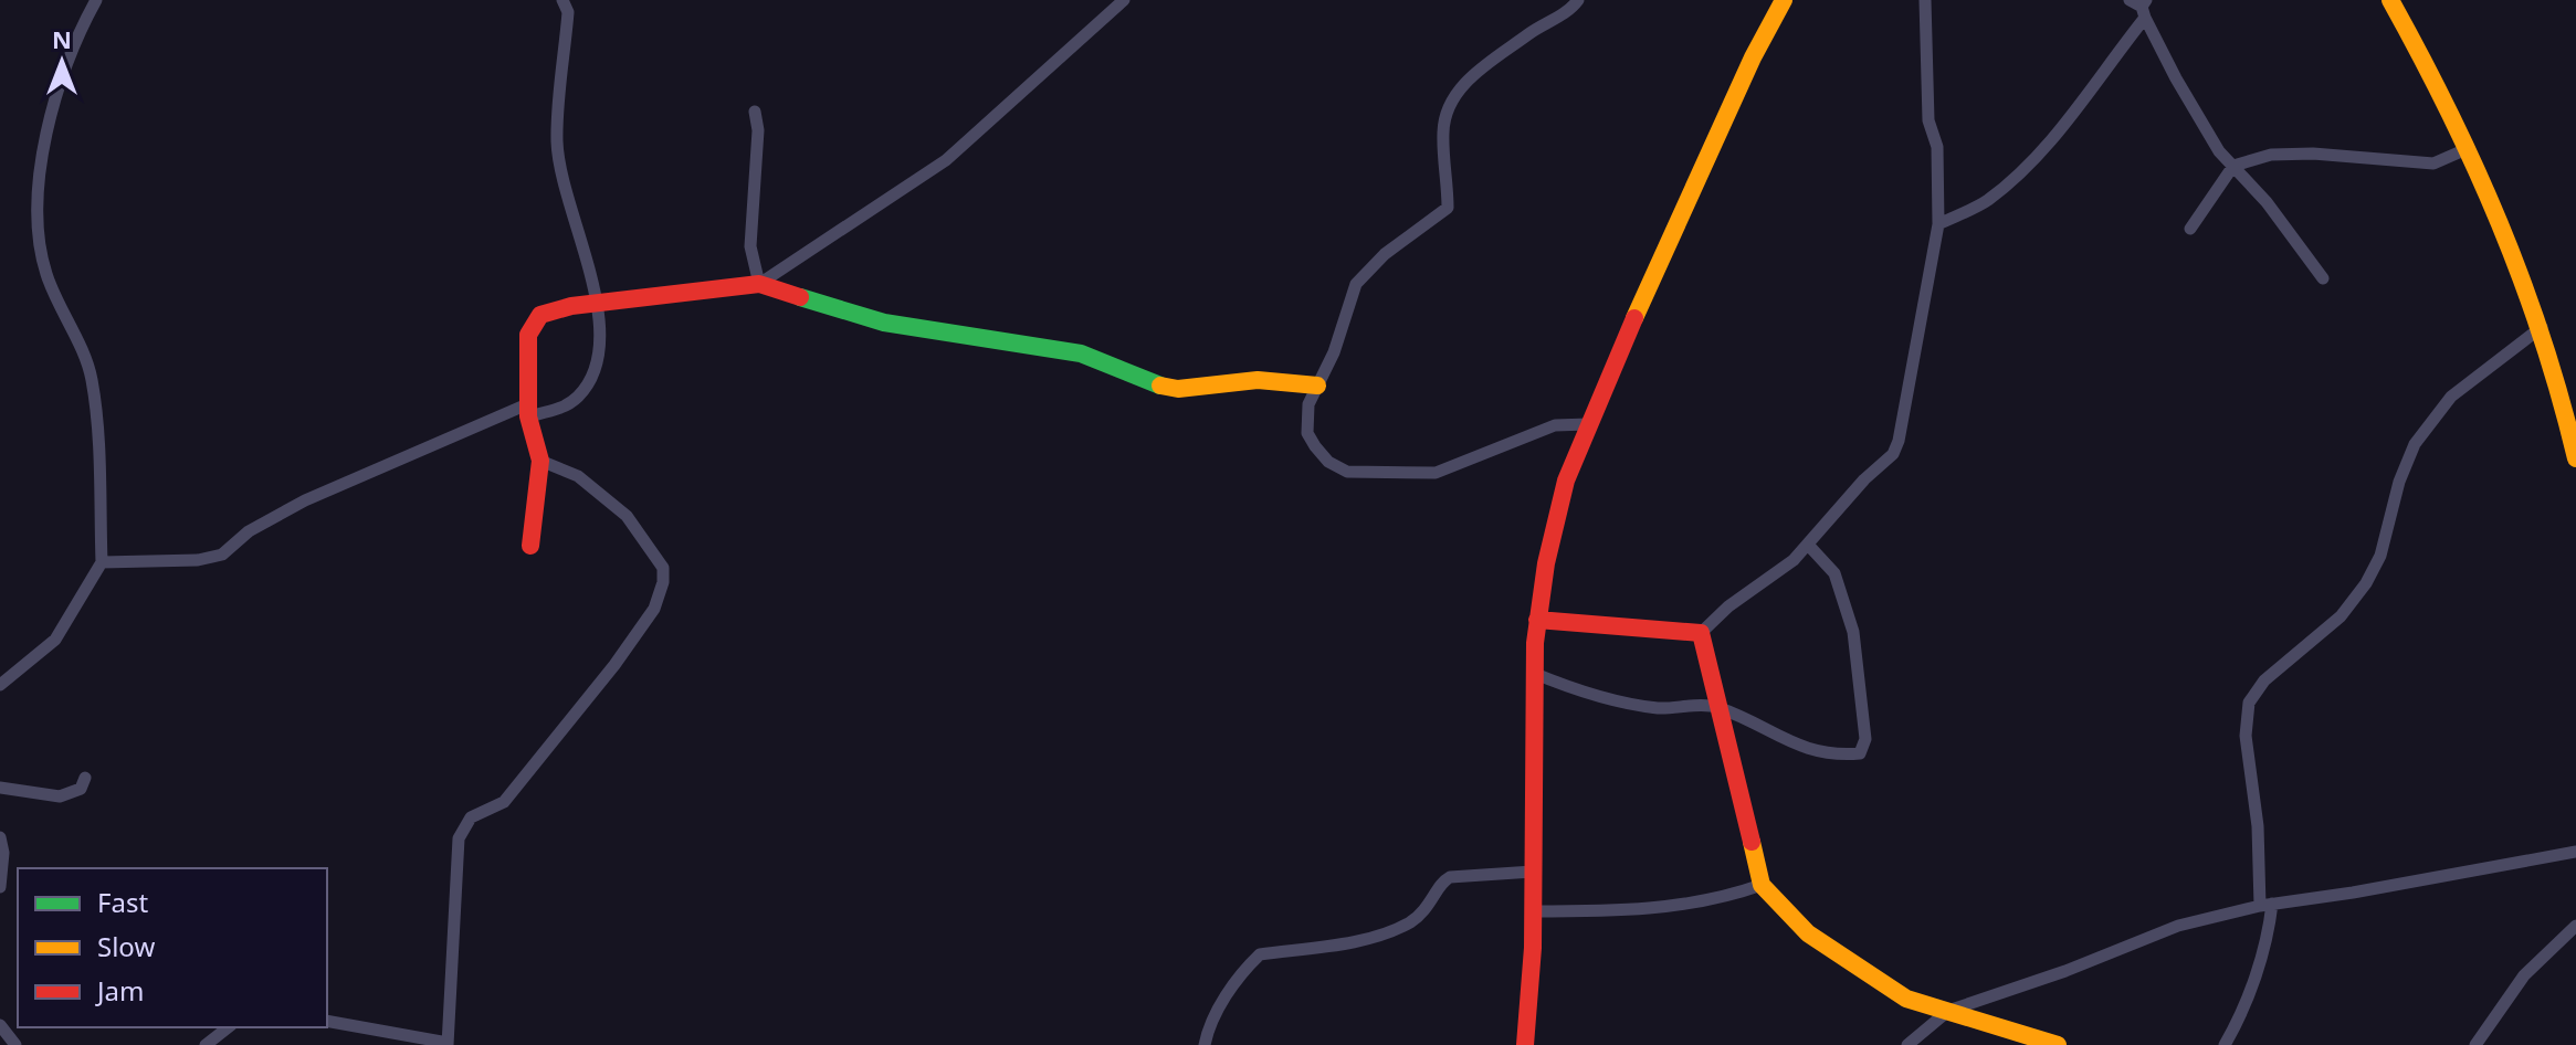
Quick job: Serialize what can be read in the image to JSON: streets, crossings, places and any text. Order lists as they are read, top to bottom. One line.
{"legend":["Fast","Slow","Jam"],"north":"top"}
